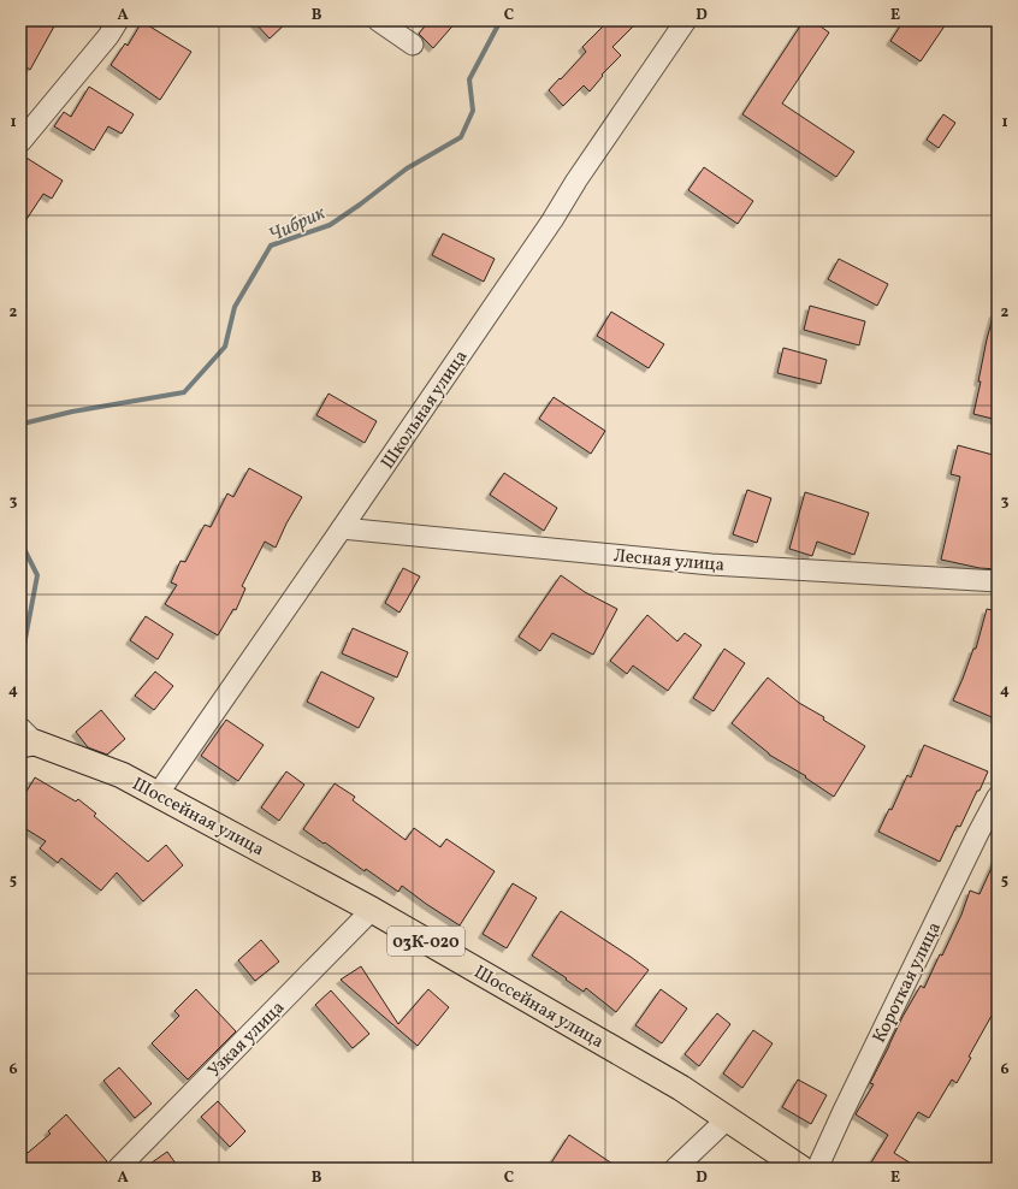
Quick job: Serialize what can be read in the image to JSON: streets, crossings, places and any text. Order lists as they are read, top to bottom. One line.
{"streets":{"main road":["Шоссейная улица","03К-020"],"street":["Школьная улица","Лесная улица","Короткая улица","Узкая улица"]},"crossings":[["Школьная улица","Лесная улица"],["Школьная улица","Шоссейная улица"],["Шоссейная улица","Узкая улица"]],"water":["Чибрик"],"grid":{"columns":["A","B","C","D","E"],"rows":["1","2","3","4","5","6"]}}
